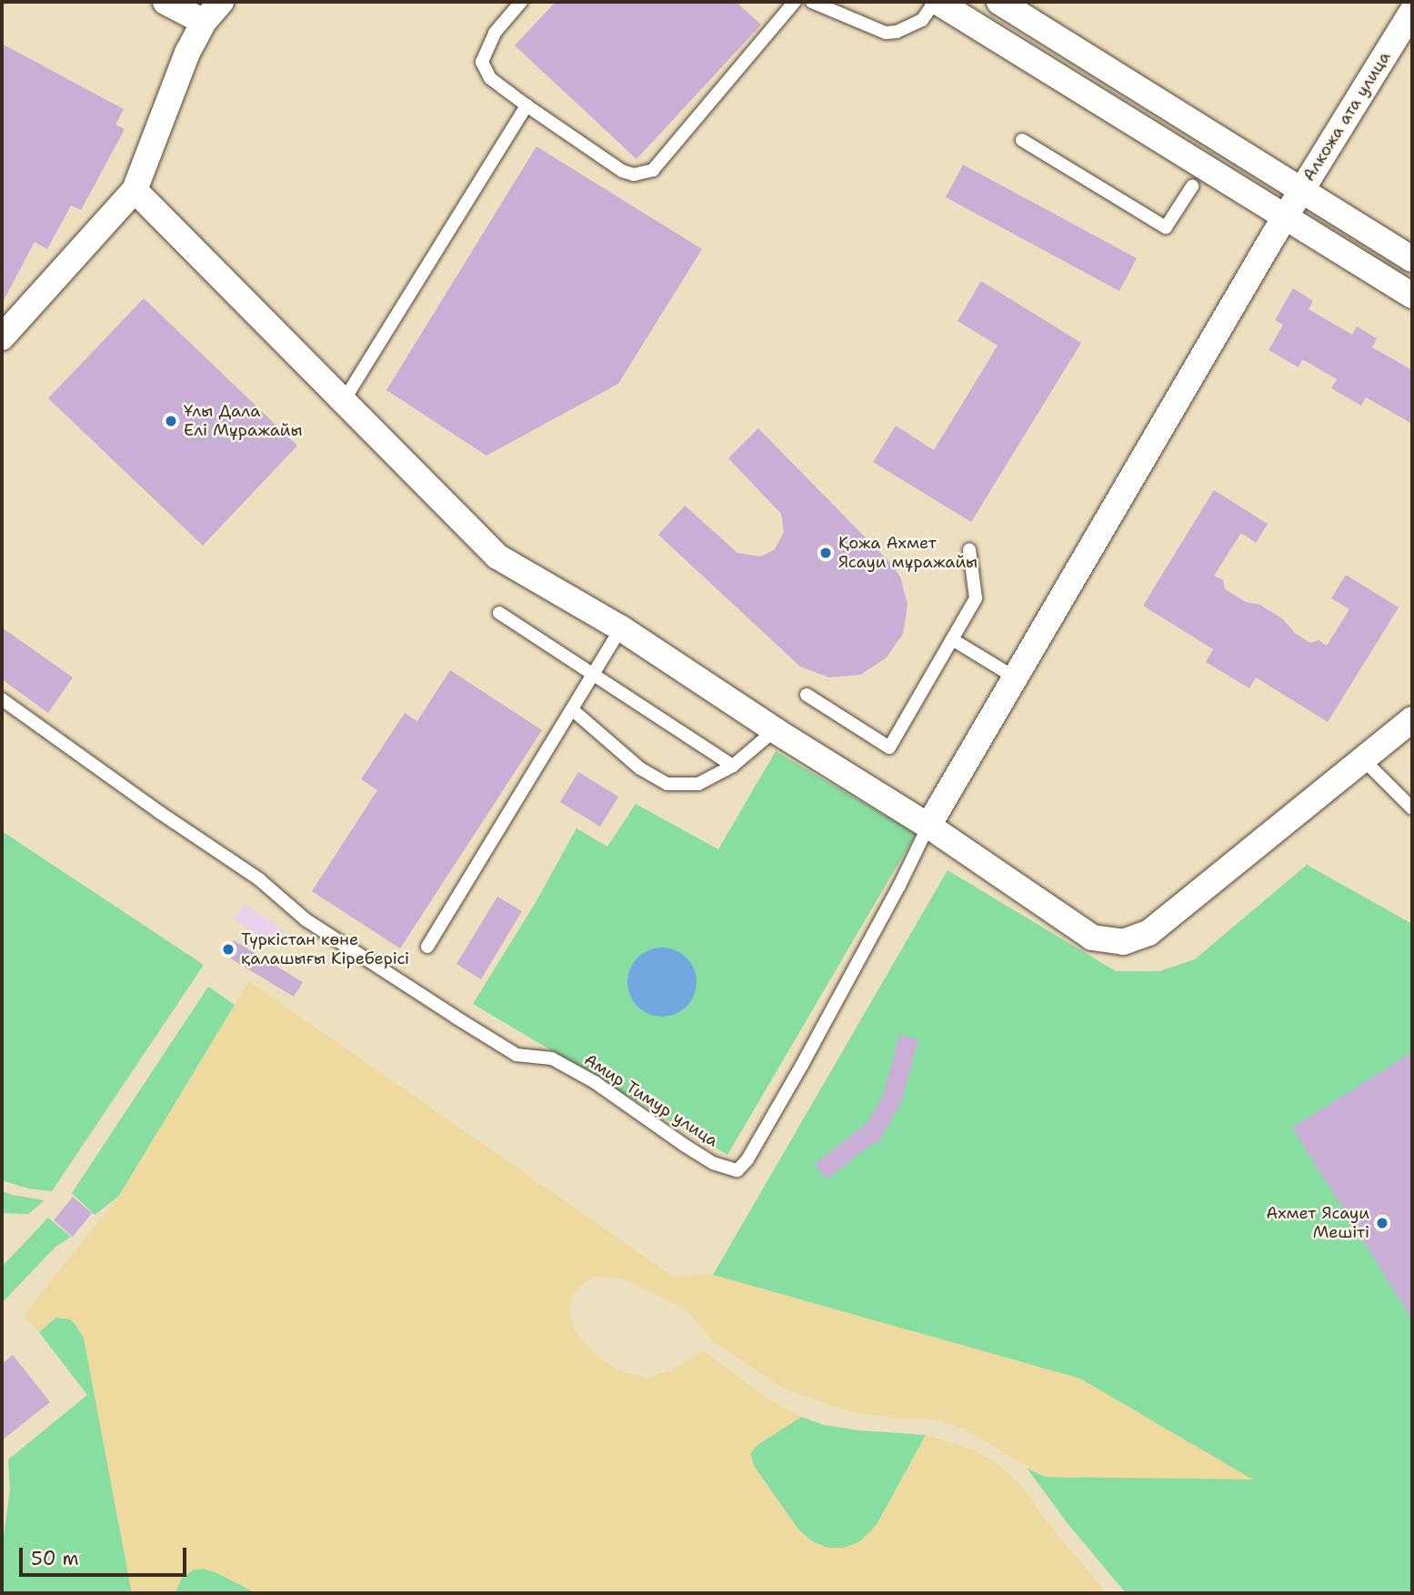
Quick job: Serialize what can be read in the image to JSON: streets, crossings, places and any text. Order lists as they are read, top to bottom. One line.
{"streets":{"street":["Алкожа ата улица"],"lane":["Амир Тимур улица"]},"crossings":[["Алкожа ата улица","Амир Тимур улица"]],"places":["Ұлы Дала Елі Мұражайы","Қожа Ахмет Ясауи мұражайы","Түркістан көне қалашығы Кіреберісі","Ахмет Ясауи Мешіті"],"scale_bar":"50 m"}
